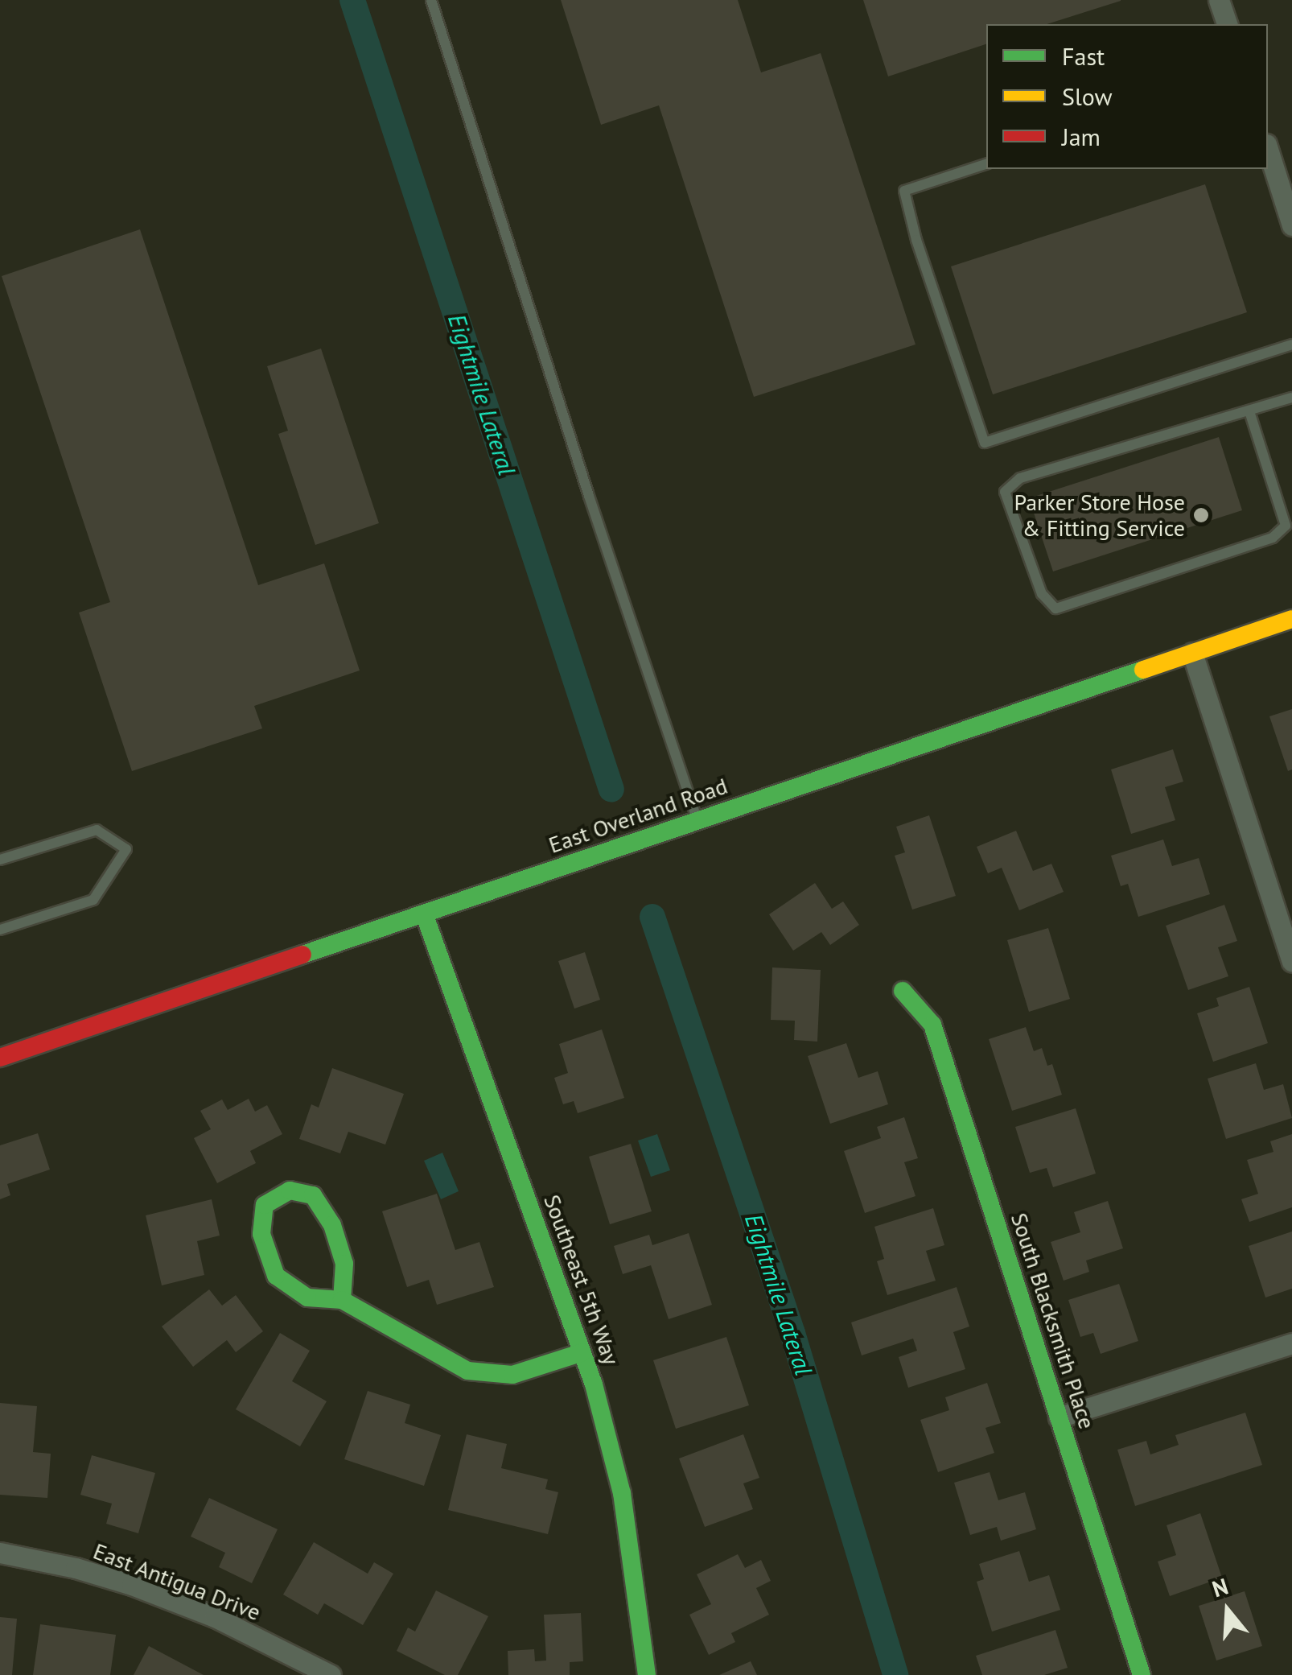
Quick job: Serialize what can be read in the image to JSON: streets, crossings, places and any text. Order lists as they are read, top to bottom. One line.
{"streets":{"street":["East Overland Road","Southeast 5th Way","South Blacksmith Place","East Antigua Drive"]},"crossings":[["East Overland Road","Southeast 5th Way"]],"water":["Eightmile Lateral"],"places":["Parker Store Hose & Fitting Service"],"legend":["Fast","Slow","Jam"],"north":"top"}
